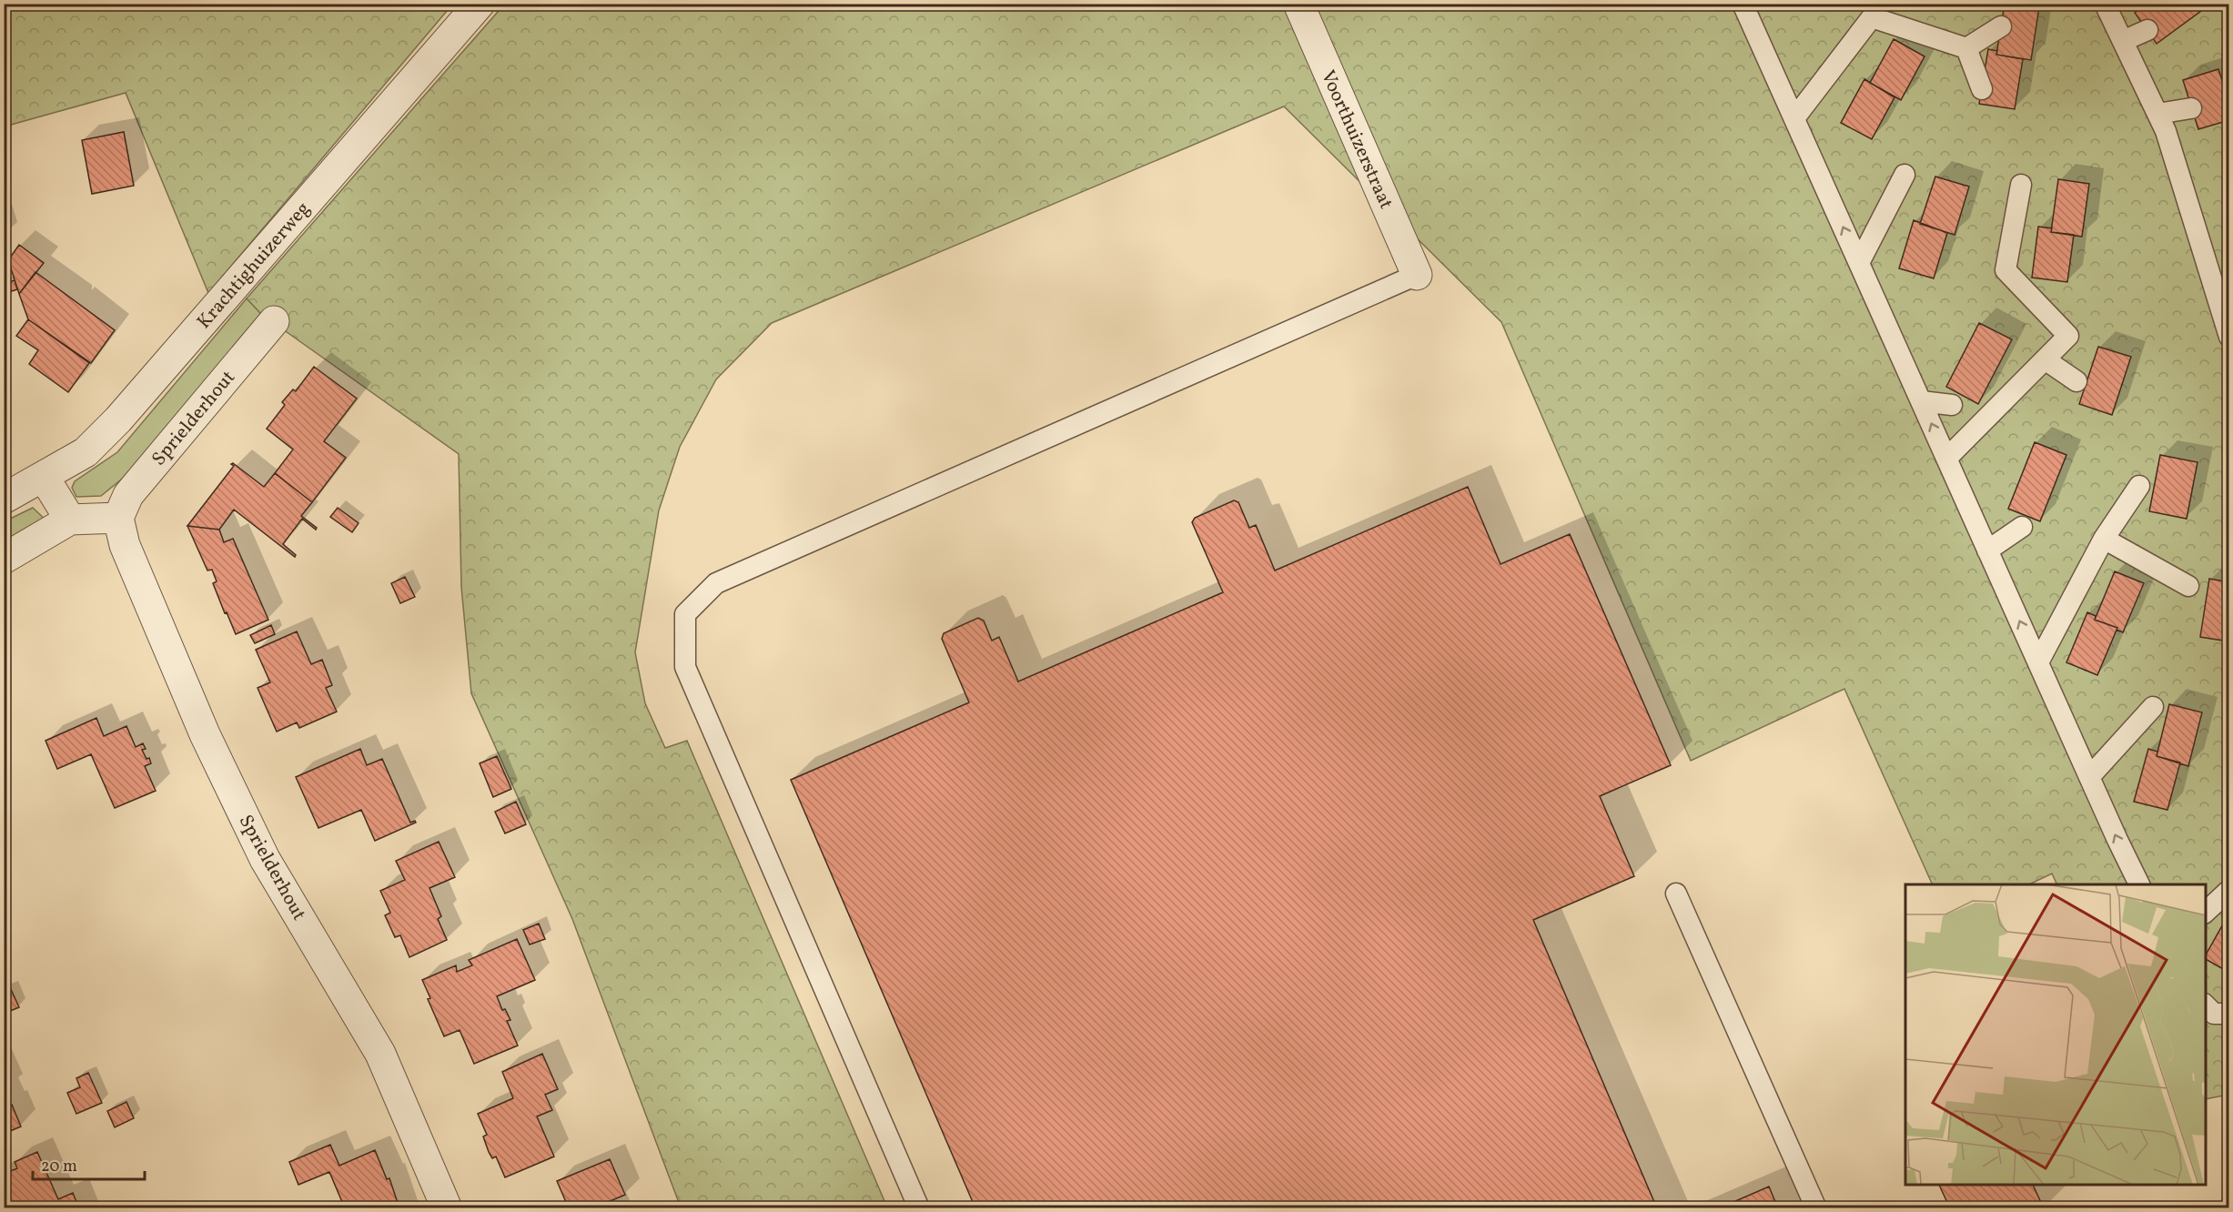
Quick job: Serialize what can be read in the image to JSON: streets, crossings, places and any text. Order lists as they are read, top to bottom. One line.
{"streets":{"street":["Voorthuizerstraat","Krachtighuizerweg","Sprielderhout"]},"scale_bar":"20 m"}
